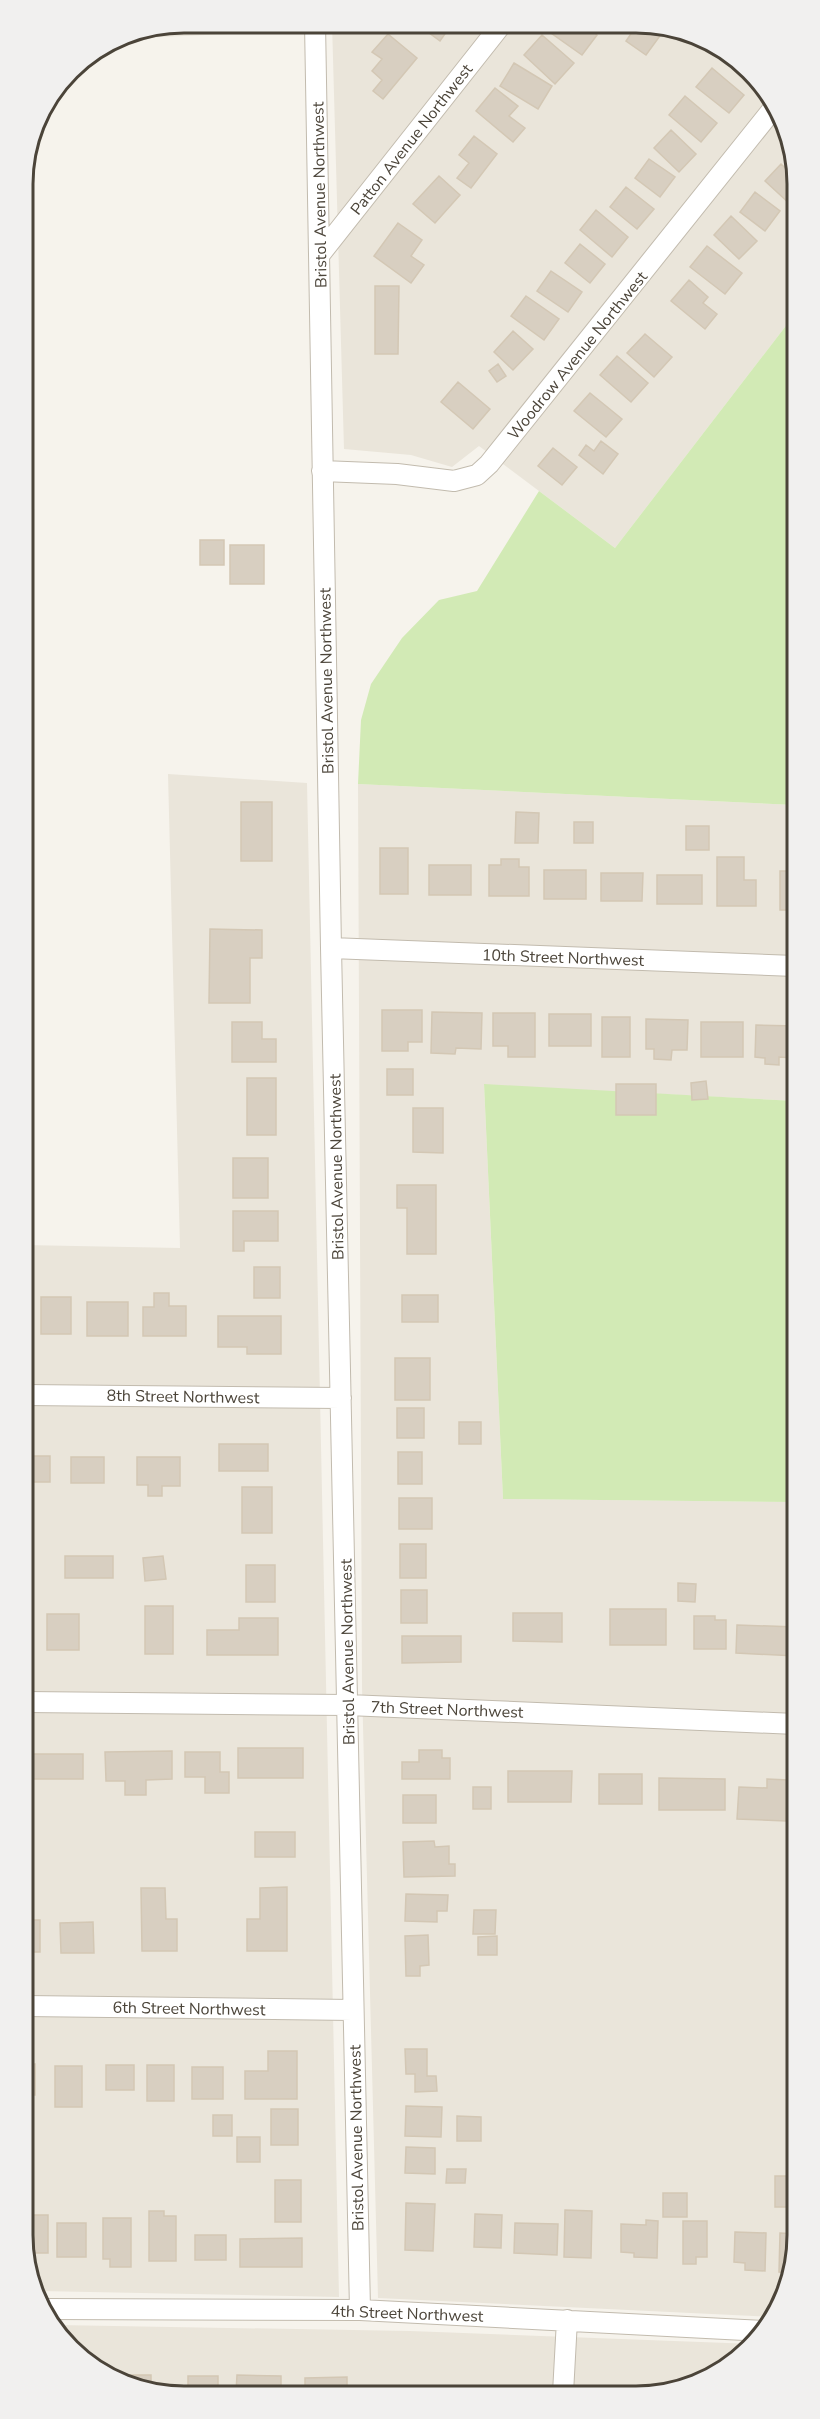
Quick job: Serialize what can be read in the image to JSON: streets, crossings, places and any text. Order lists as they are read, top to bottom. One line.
{"streets":{"street":["Patton Avenue Northwest","Bristol Avenue Northwest","Woodrow Avenue Northwest","10th Street Northwest","8th Street Northwest","7th Street Northwest","6th Street Northwest","4th Street Northwest"]},"crossings":[["Patton Avenue Northwest","Bristol Avenue Northwest"],["Bristol Avenue Northwest","Woodrow Avenue Northwest"],["Bristol Avenue Northwest","10th Street Northwest"],["Bristol Avenue Northwest","8th Street Northwest"],["Bristol Avenue Northwest","7th Street Northwest"],["Bristol Avenue Northwest","6th Street Northwest"],["Bristol Avenue Northwest","4th Street Northwest"]]}
